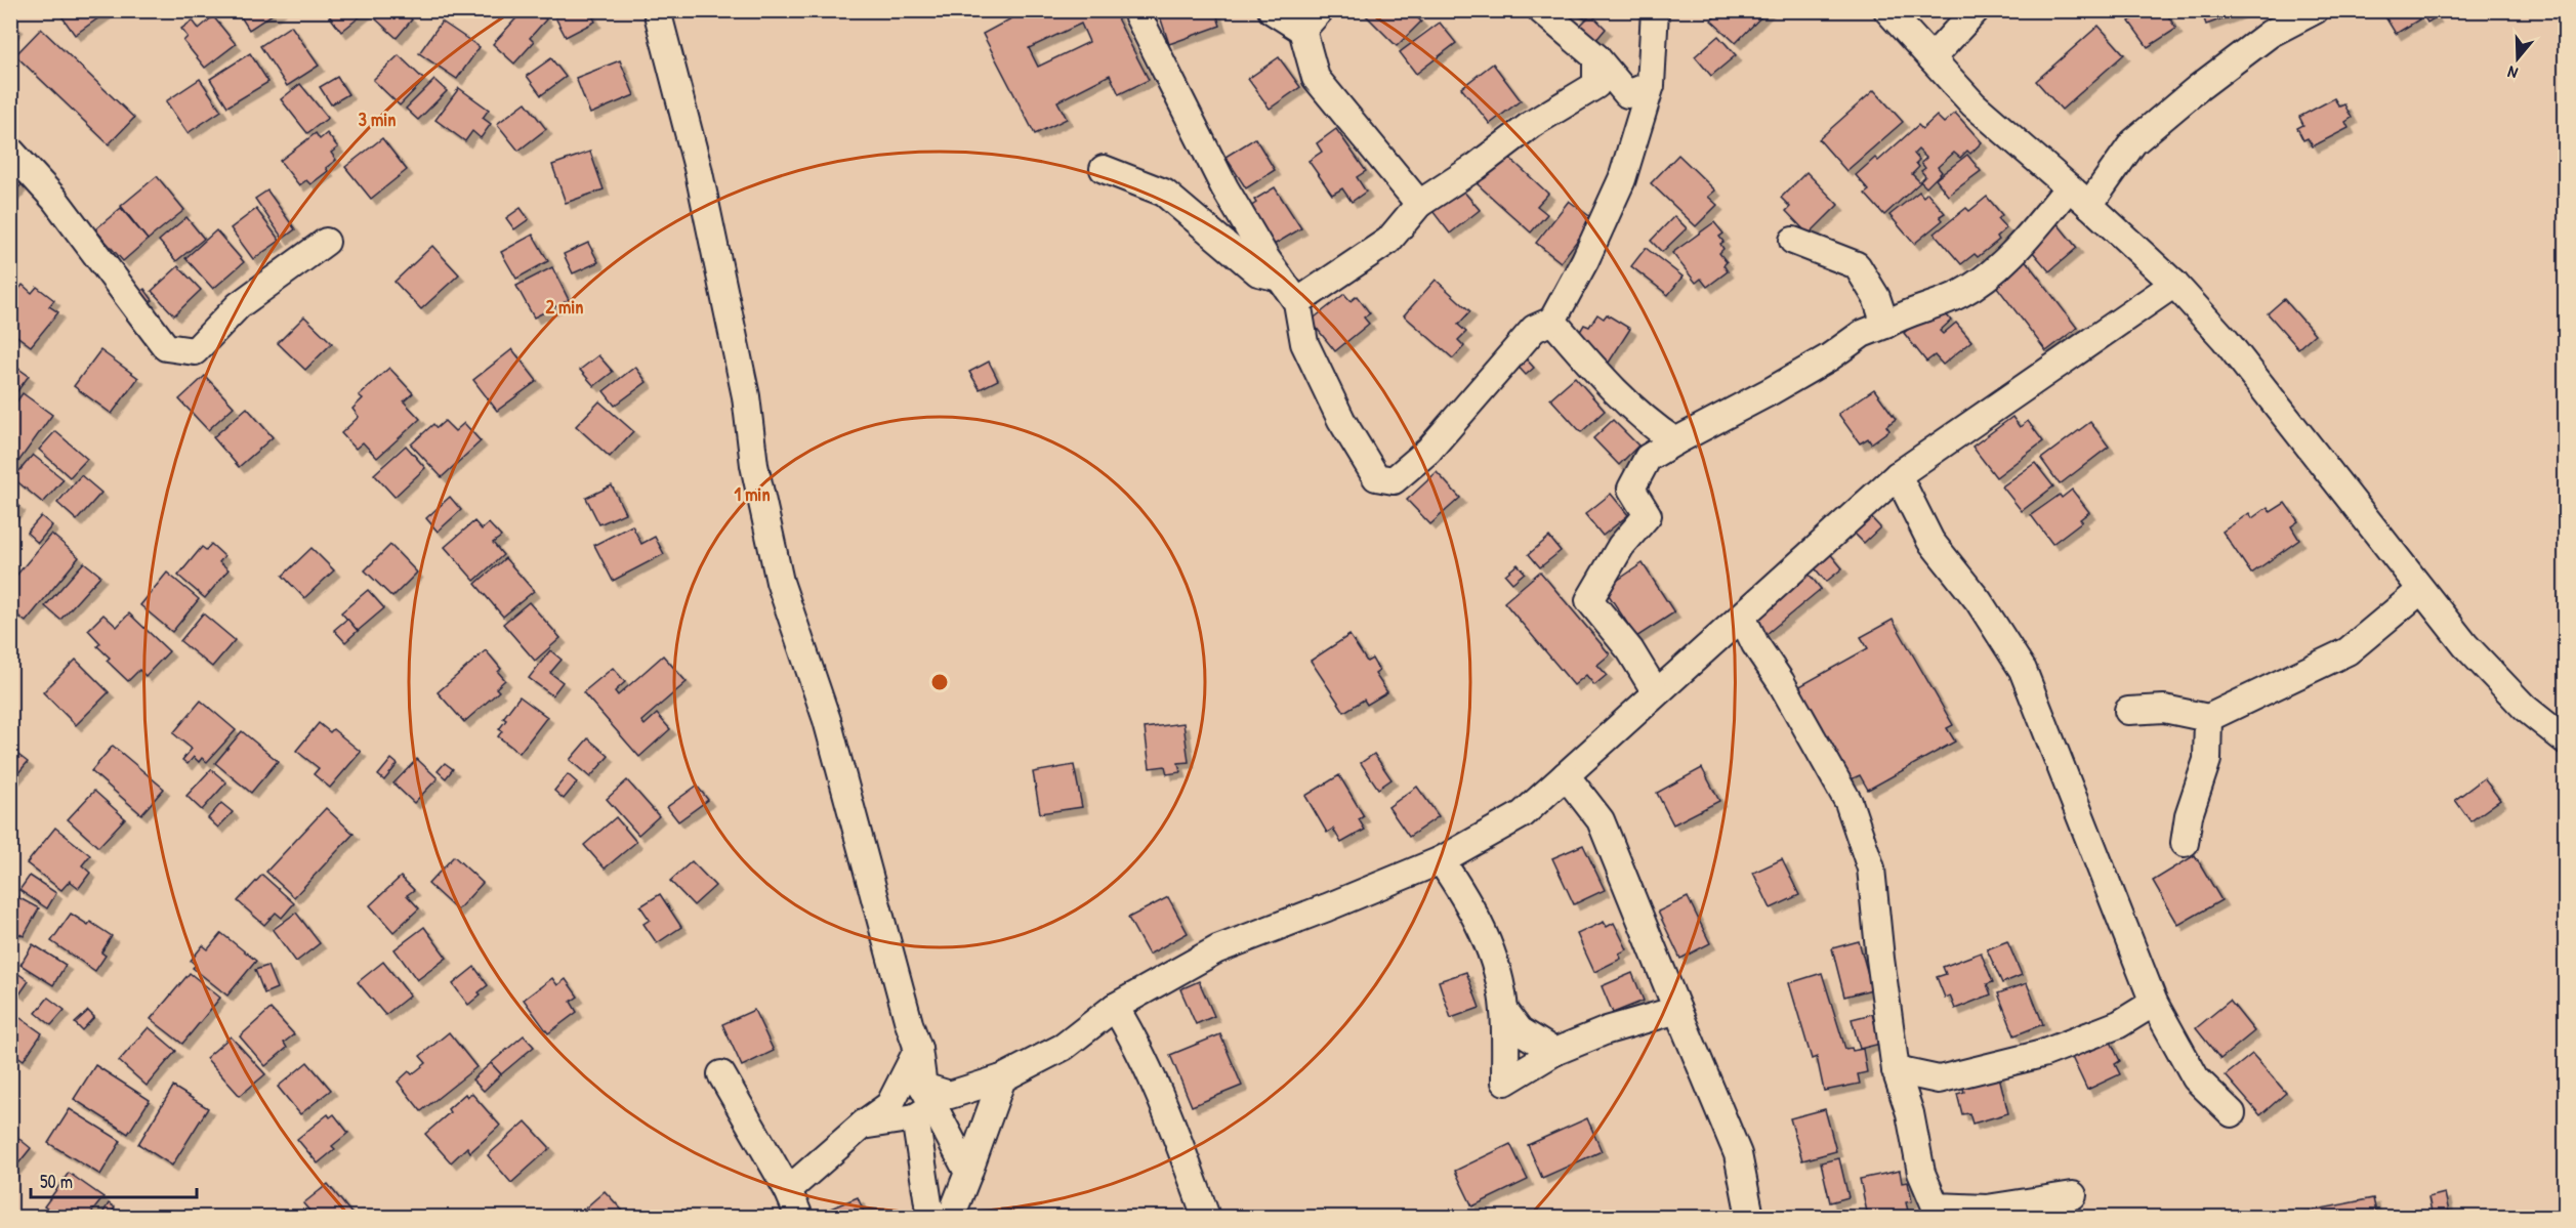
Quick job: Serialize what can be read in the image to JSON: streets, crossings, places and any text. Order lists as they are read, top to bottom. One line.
{"scale_bar":"50 m","north":"bottom","rings":["3 min","2 min","1 min"]}
